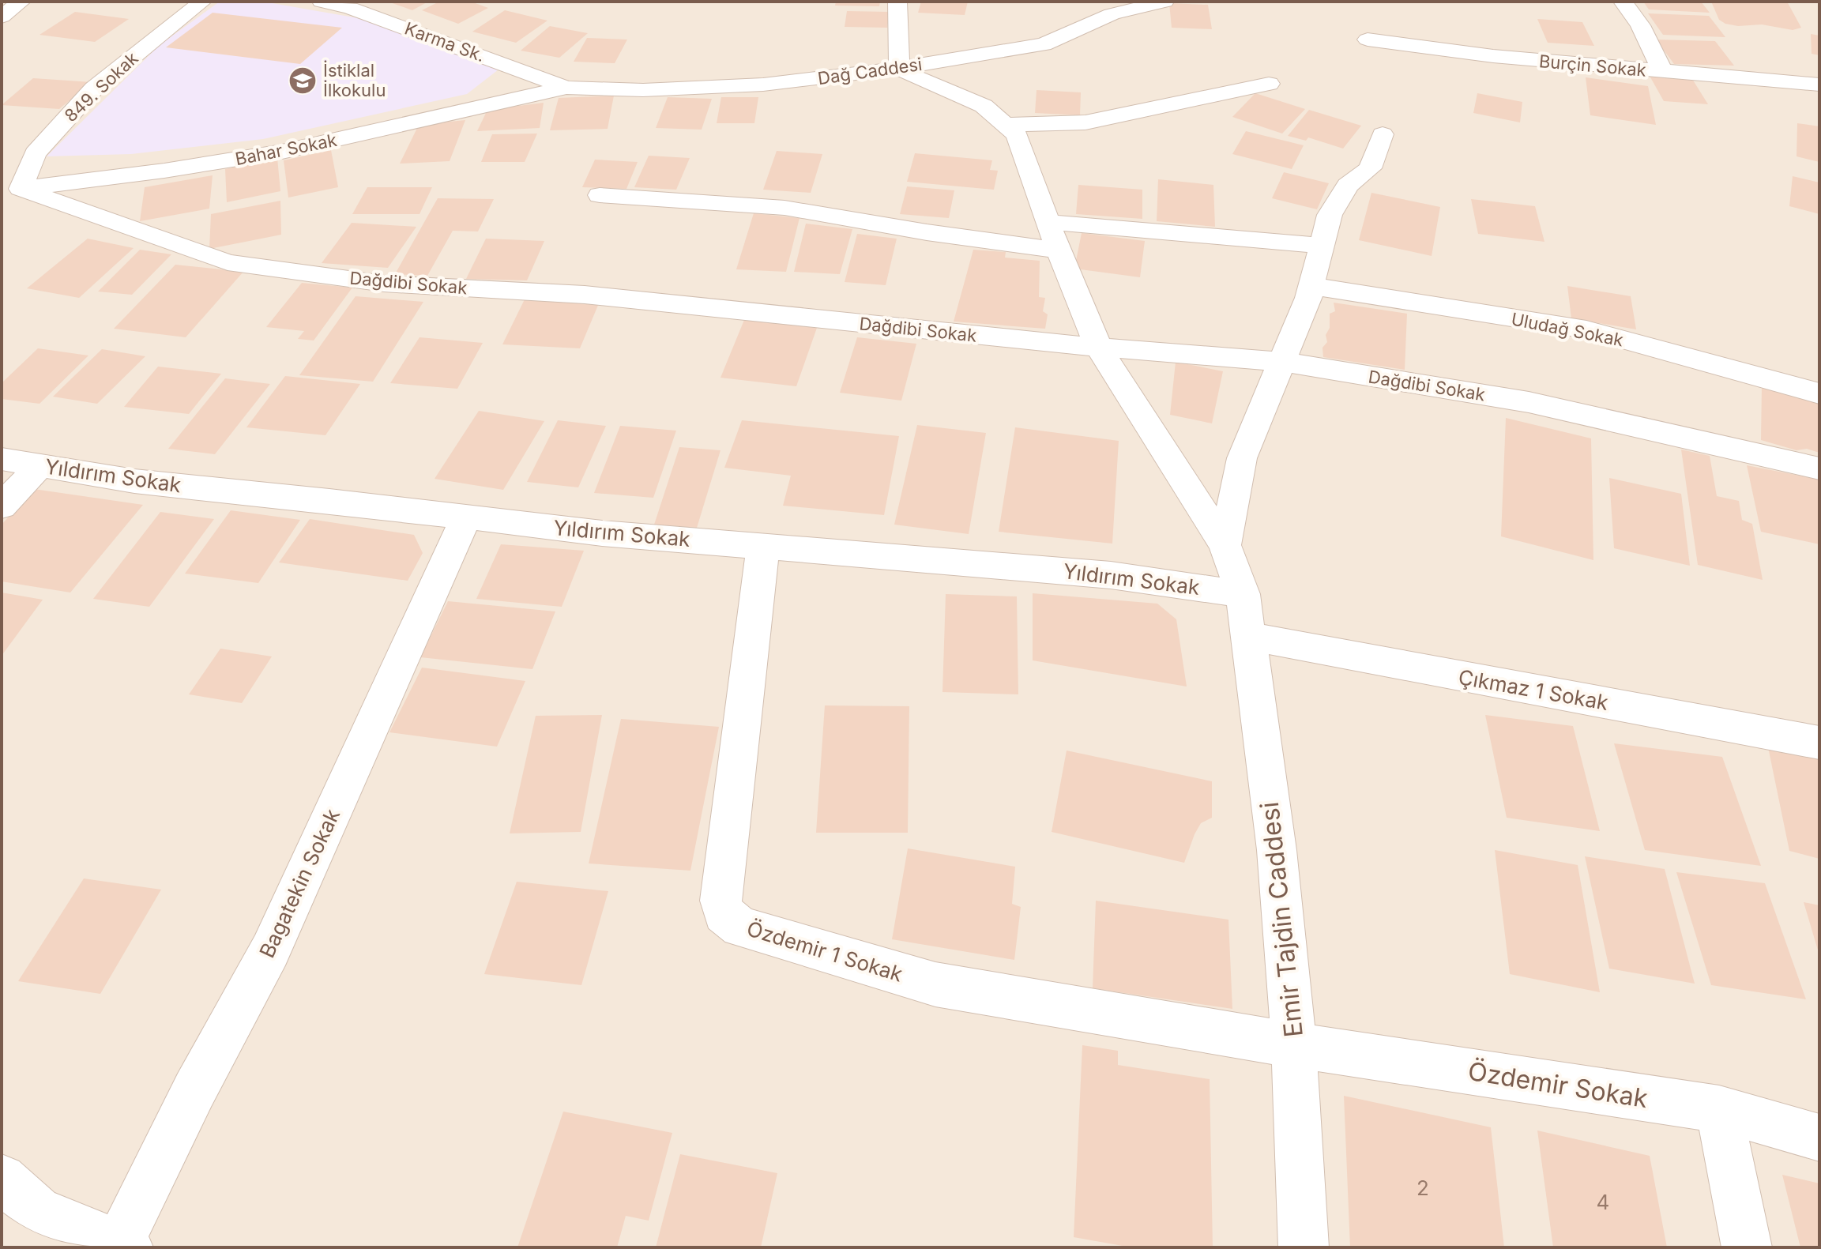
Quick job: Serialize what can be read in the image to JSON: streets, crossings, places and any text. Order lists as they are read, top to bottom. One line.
{"streets":{"street":["Karma Sk.","Burçin Sokak","Dağ Caddesi","849. Sokak","Bahar Sokak","Dağdibi Sokak","Uludağ Sokak","Yıldırım Sokak","Çıkmaz 1 Sokak","Bagatekin Sokak","Emir Tajdin Caddesi","Özdemir 1 Sokak","Özdemir Sokak"]},"crossings":[["Karma Sk.","Dağ Caddesi"],["Karma Sk.","Bahar Sokak"],["Dağ Caddesi","Bahar Sokak"],["Dağ Caddesi","Emir Tajdin Caddesi"],["849. Sokak","Bahar Sokak"],["849. Sokak","Dağdibi Sokak"],["Bahar Sokak","Dağdibi Sokak"],["Dağdibi Sokak","Emir Tajdin Caddesi"],["Yıldırım Sokak","Bagatekin Sokak"],["Yıldırım Sokak","Emir Tajdin Caddesi"],["Yıldırım Sokak","Özdemir 1 Sokak"],["Çıkmaz 1 Sokak","Emir Tajdin Caddesi"],["Emir Tajdin Caddesi","Özdemir 1 Sokak"],["Emir Tajdin Caddesi","Özdemir Sokak"],["Özdemir 1 Sokak","Özdemir Sokak"]],"places":{"school or university":["İstiklal İlkokulu"]},"house_numbers":["2","4"]}
